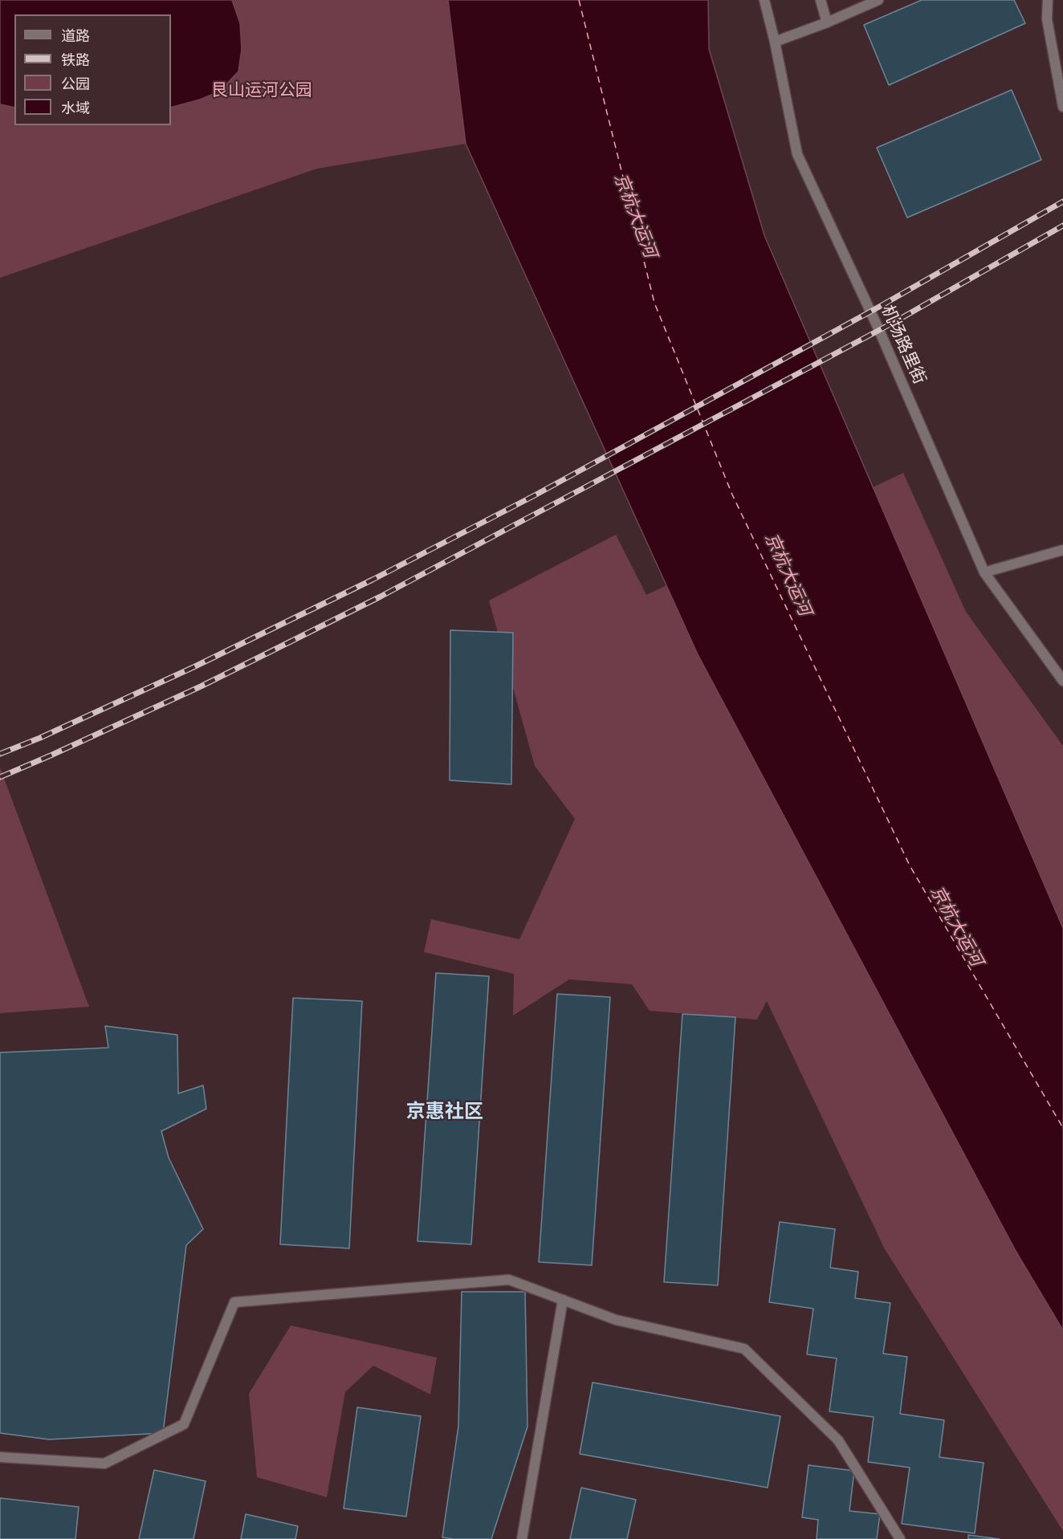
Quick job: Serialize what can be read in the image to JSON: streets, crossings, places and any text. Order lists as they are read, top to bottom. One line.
{"streets":{"street":["机场路里街"]},"districts":["京惠社区"],"water":["京杭大运河"],"parks":["艮山运河公园"],"legend":["道路","铁路","公园","水域"]}
